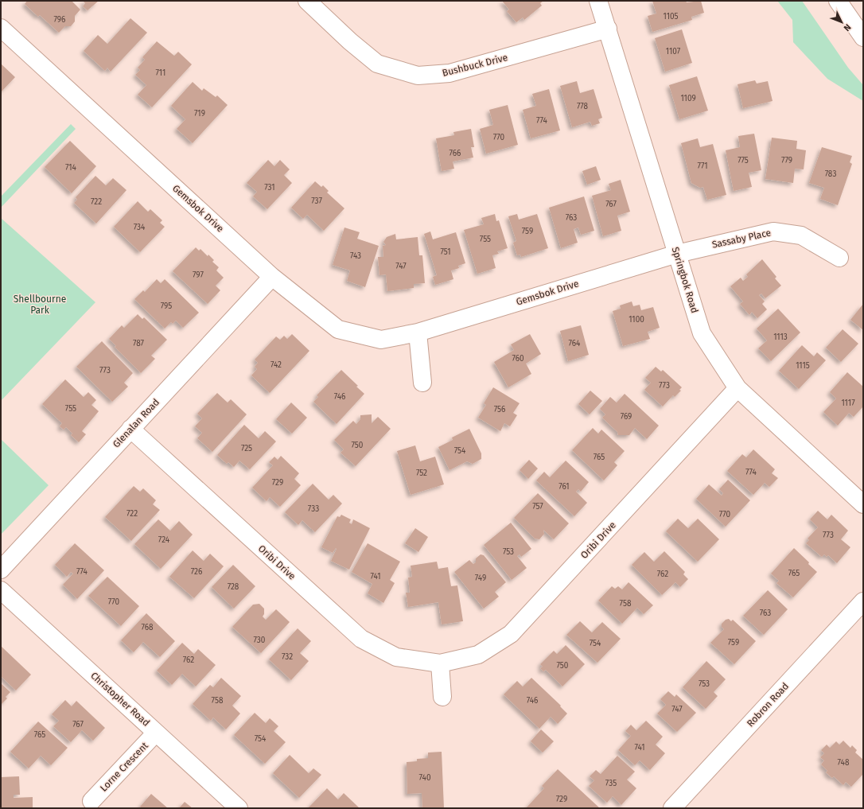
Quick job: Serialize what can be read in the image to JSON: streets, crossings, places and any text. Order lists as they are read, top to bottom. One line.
{"streets":{"street":["Bushbuck Drive","Gemsbok Drive","Sassaby Place","Springbok Road","Glenalan Road","Oribi Drive","Christopher Road","Robron Road","Lorne Crescent"]},"crossings":[["Bushbuck Drive","Springbok Road"],["Gemsbok Drive","Sassaby Place"],["Gemsbok Drive","Springbok Road"],["Gemsbok Drive","Glenalan Road"],["Sassaby Place","Springbok Road"],["Springbok Road","Oribi Drive"],["Glenalan Road","Oribi Drive"],["Christopher Road","Lorne Crescent"]],"parks":["Shellbourne Park"],"house_numbers":["1105","796","1107","711","1109","778","719","774","770","766","775","779","771","714","783","731","737","722","767","763","734","759","755","751","743","747","797","795","1100","1113","787","764","760","742","1115","773","773","746","1117","755","756","769","750","725","754","765","774","752","729","761","757","733","722","770","773","724","753","774","726","765","762","741","749","728","770","758","763","768","730","759","754","732","762","750","753","758","746","747","767","765","754","741","748","740","735","729"],"north":"bottom right"}
